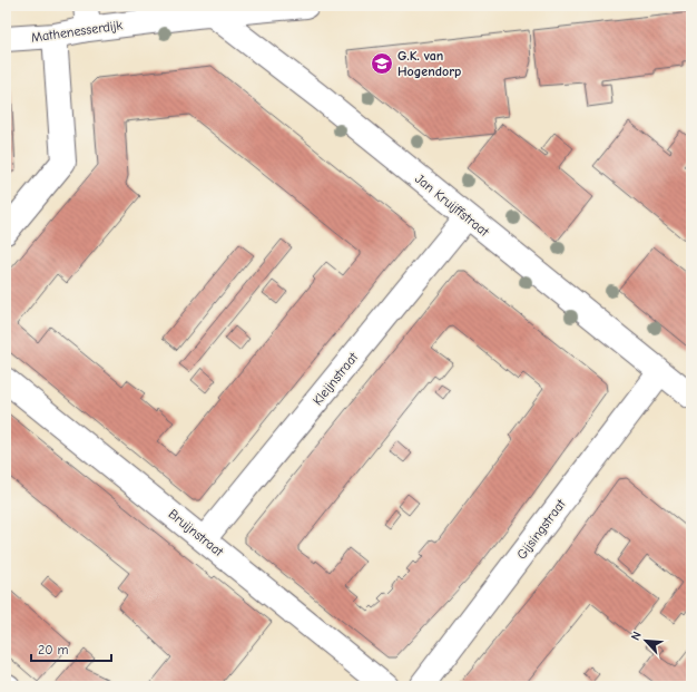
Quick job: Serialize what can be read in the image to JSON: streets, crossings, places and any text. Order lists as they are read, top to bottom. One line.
{"streets":{"street":["Mathenesserdijk","Jan Kruijffstraat","Kleijnstraat","Gijsingstraat","Bruijnstraat"]},"crossings":[["Mathenesserdijk","Jan Kruijffstraat"],["Jan Kruijffstraat","Kleijnstraat"],["Jan Kruijffstraat","Gijsingstraat"],["Kleijnstraat","Bruijnstraat"]],"places":{"school or university":["G.K. van Hogendorp"]},"scale_bar":"20 m","north":"top left"}
